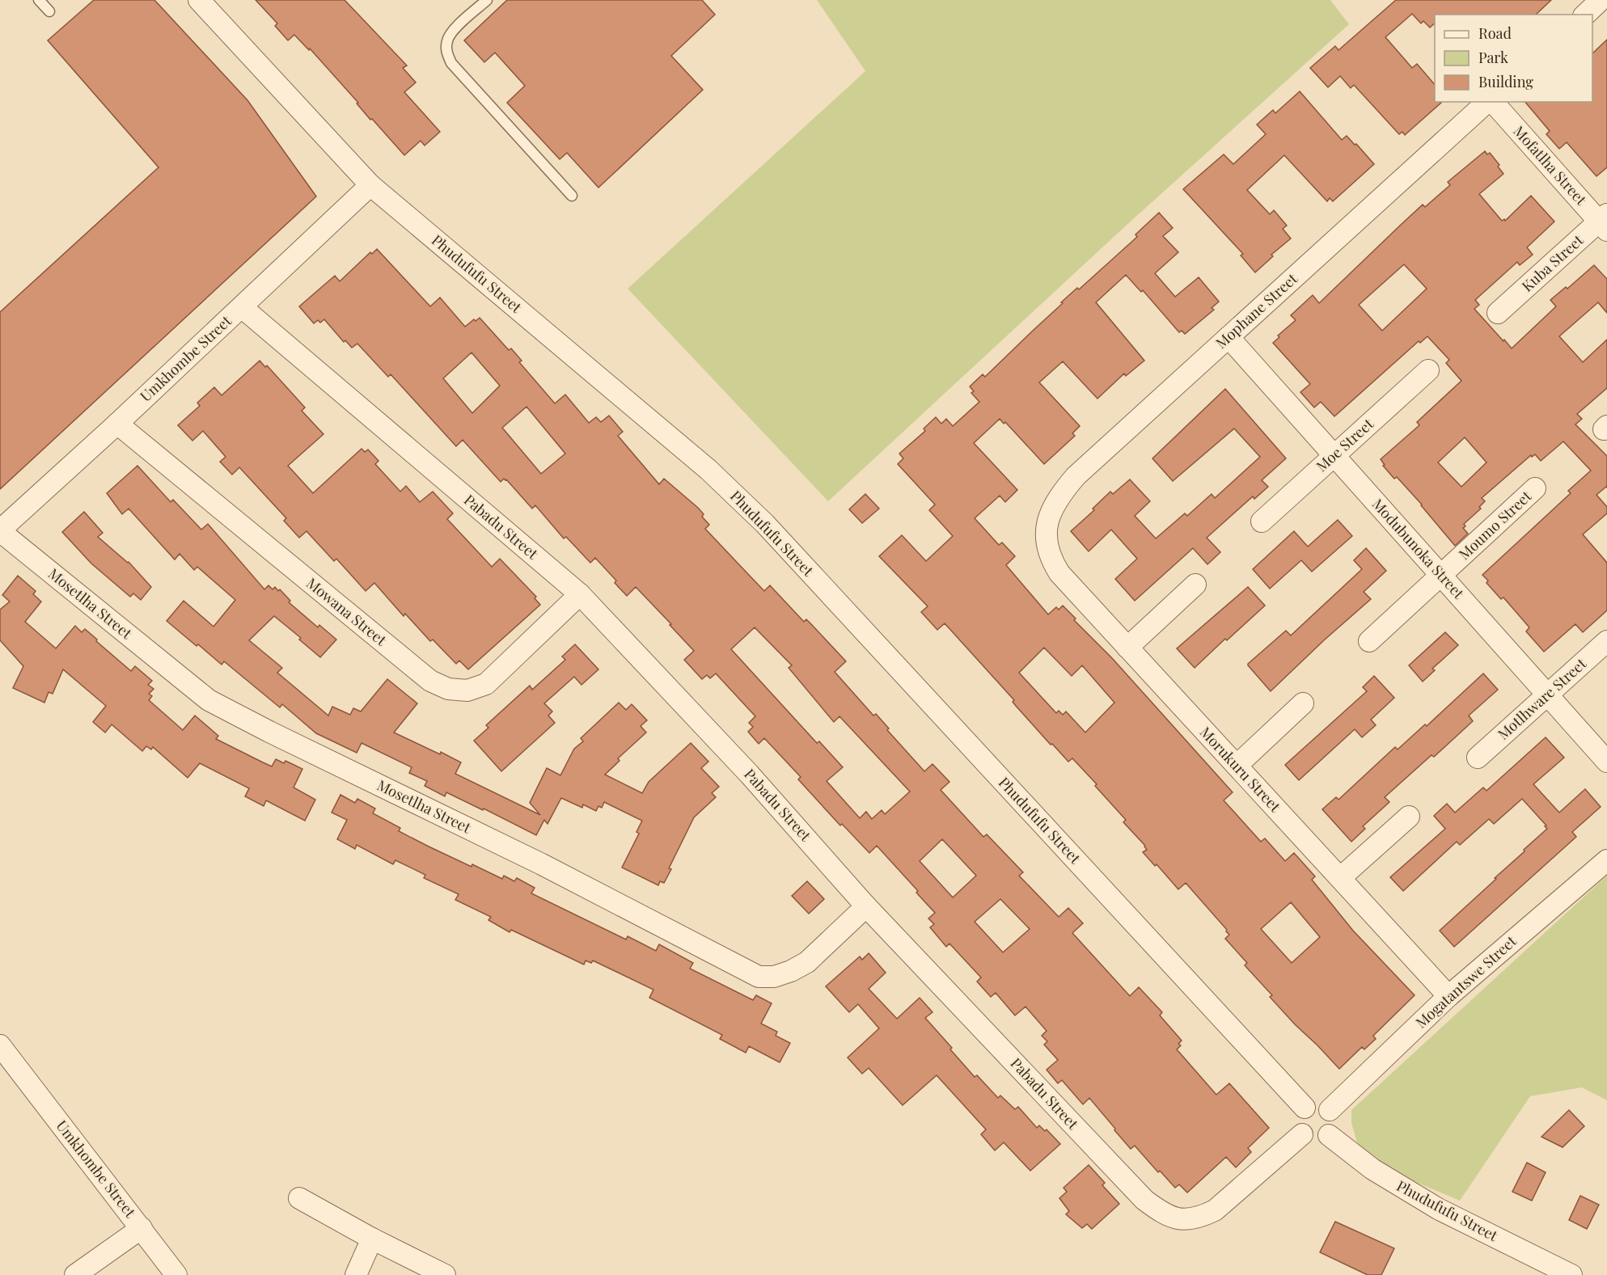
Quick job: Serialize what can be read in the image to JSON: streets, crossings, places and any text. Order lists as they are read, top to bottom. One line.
{"streets":{"street":["Mofatlha Street","Kuba Street","Phudufufu Street","Mophane Street","Umkhombe Street","Moe Street","Moumo Street","Pabadu Street","Modubunoka Street","Mosetlha Street","Mowana Street","Motlhware Street","Morukuru Street","Mogatantswe Street"]},"crossings":[["Mofatlha Street","Kuba Street"],["Phudufufu Street","Umkhombe Street"],["Phudufufu Street","Pabadu Street"],["Phudufufu Street","Mogatantswe Street"],["Mophane Street","Modubunoka Street"],["Mophane Street","Morukuru Street"],["Umkhombe Street","Pabadu Street"],["Umkhombe Street","Mosetlha Street"],["Umkhombe Street","Mowana Street"],["Moe Street","Modubunoka Street"],["Moumo Street","Modubunoka Street"],["Pabadu Street","Mosetlha Street"],["Pabadu Street","Mowana Street"],["Pabadu Street","Mogatantswe Street"],["Modubunoka Street","Motlhware Street"],["Morukuru Street","Mogatantswe Street"]],"legend":["Road","Park","Building"]}
